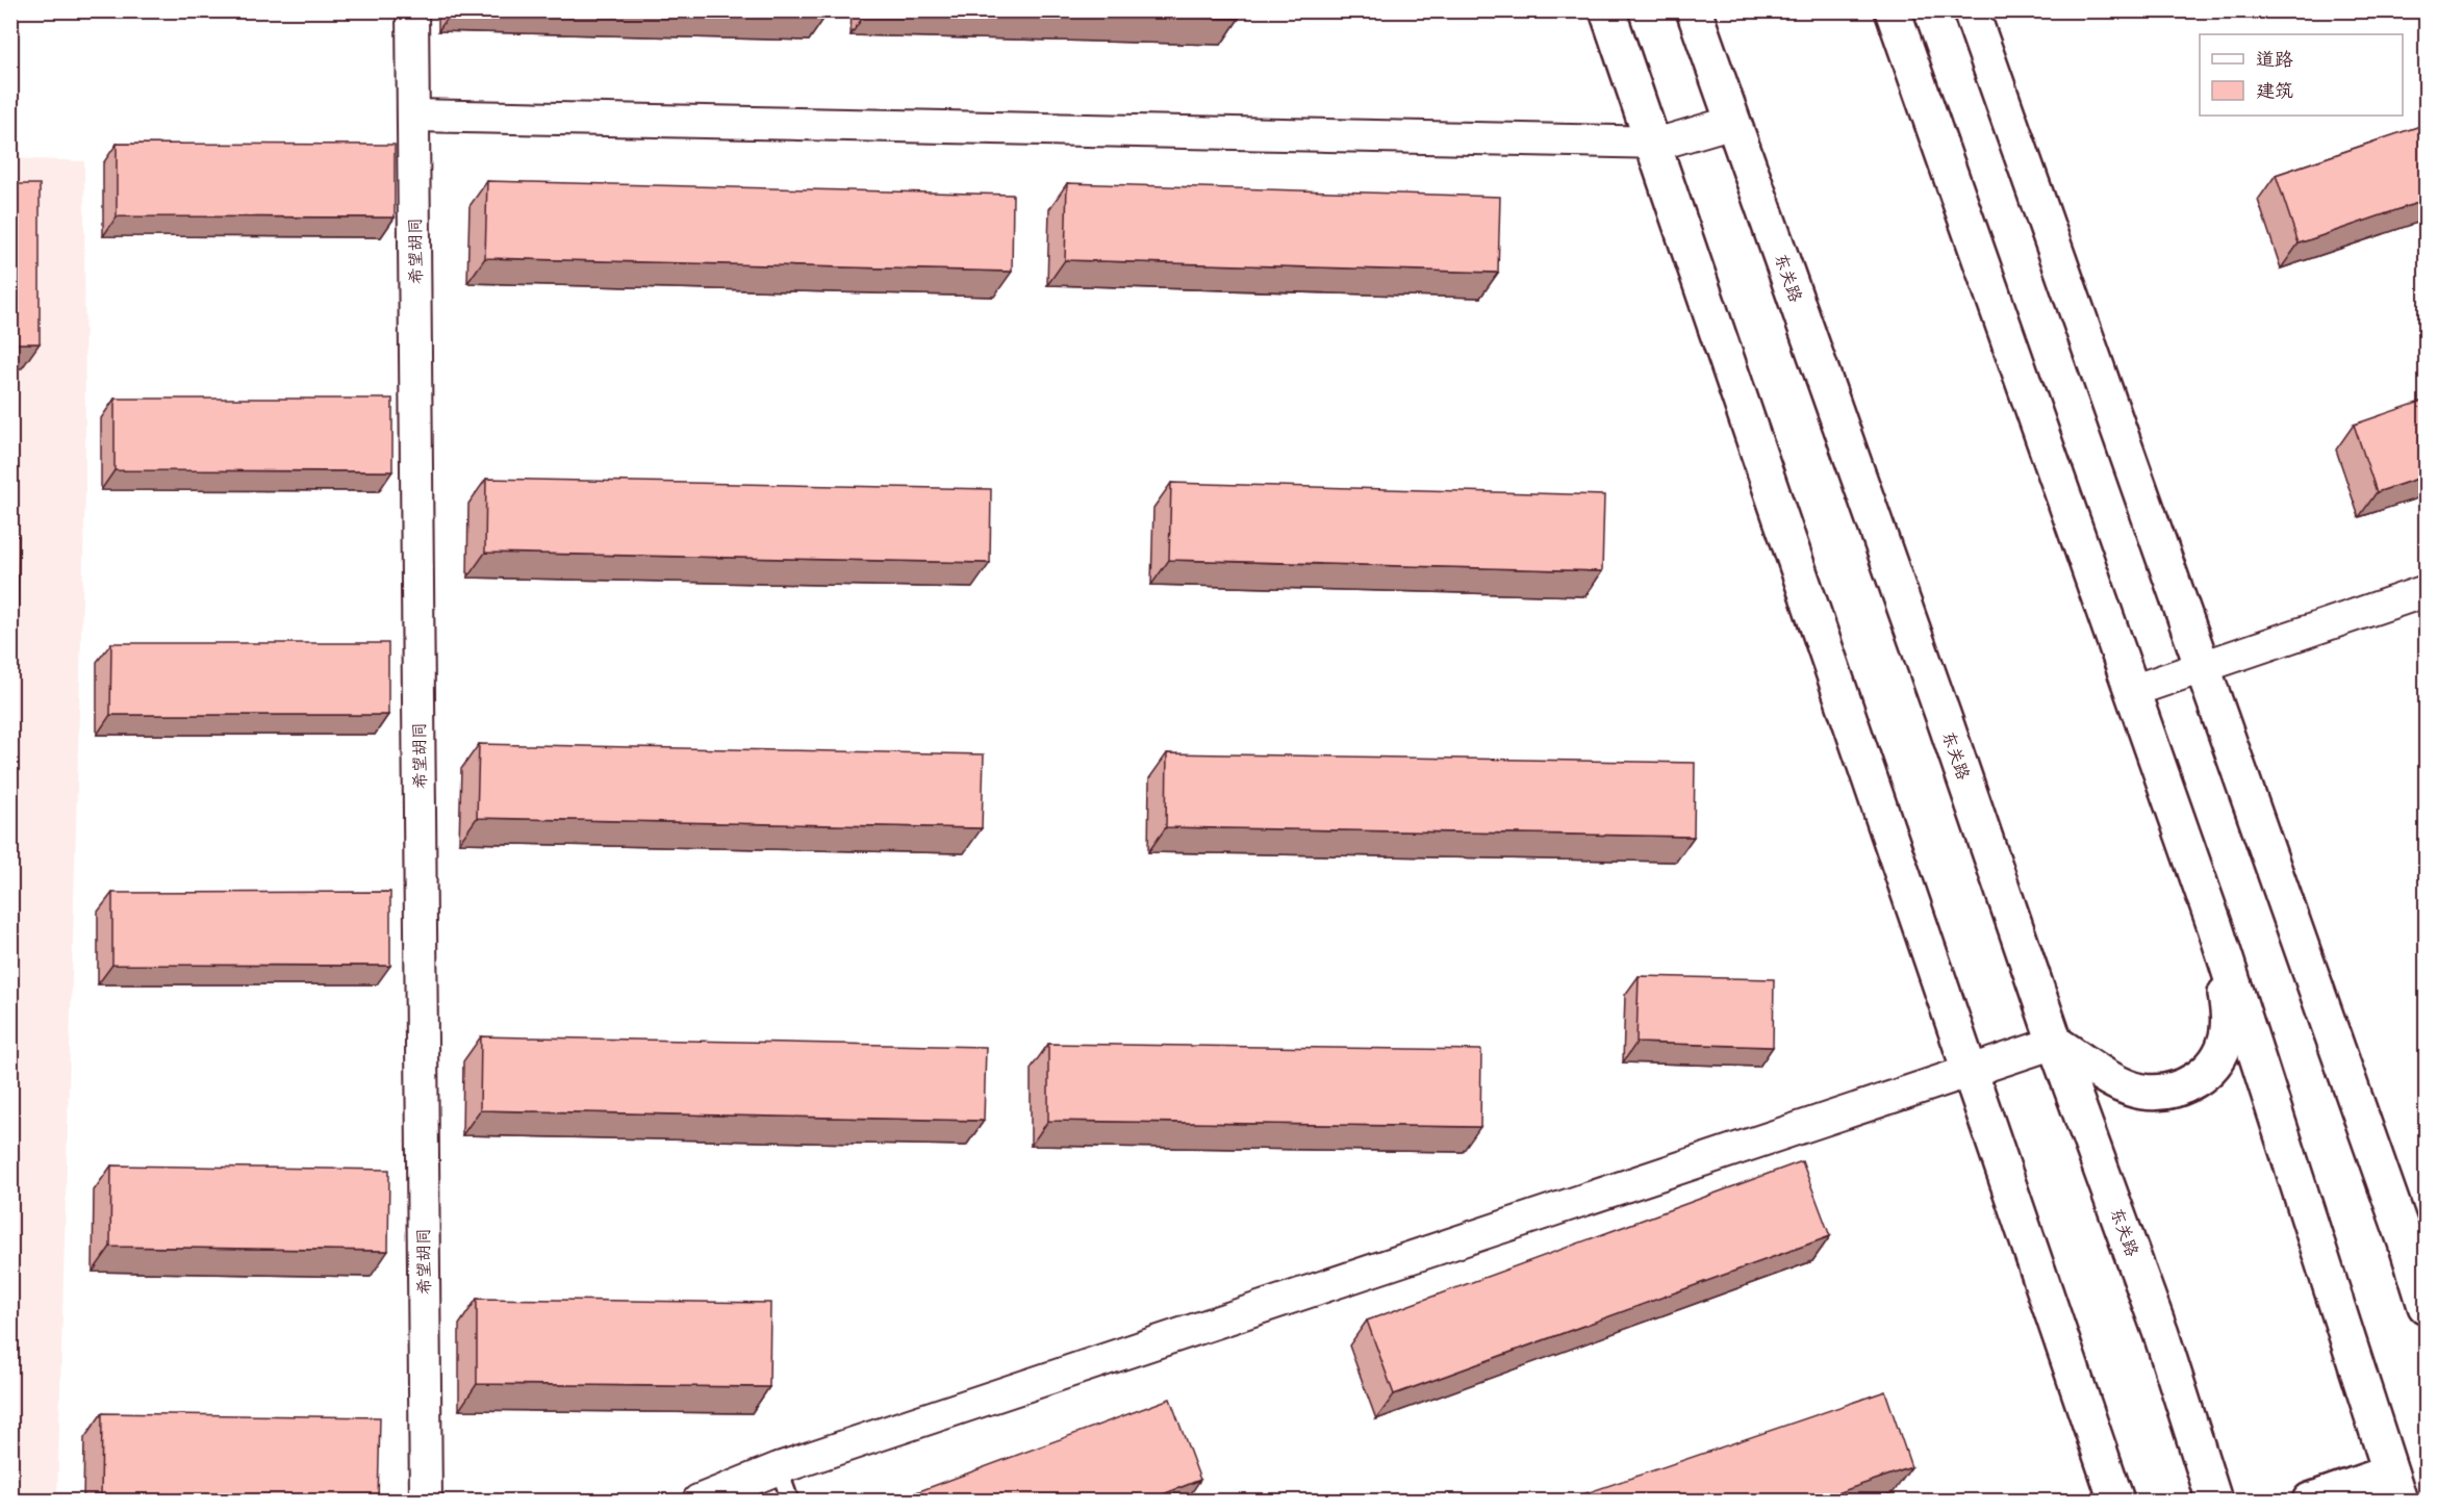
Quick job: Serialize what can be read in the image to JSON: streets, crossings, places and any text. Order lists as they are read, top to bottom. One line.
{"streets":{"main road":["东关路"],"street":["希望胡同"]},"legend":["道路","建筑"]}
